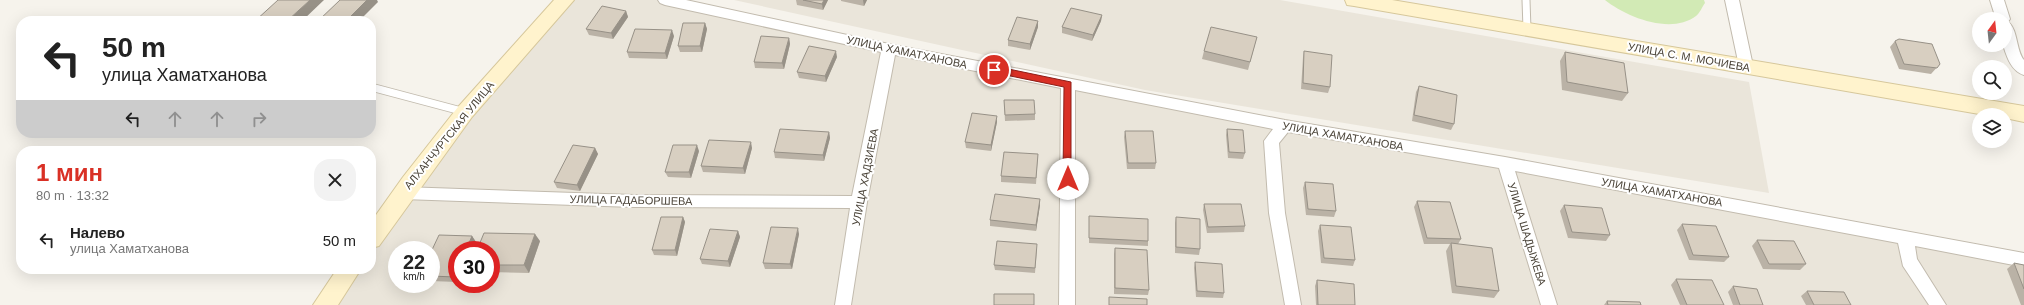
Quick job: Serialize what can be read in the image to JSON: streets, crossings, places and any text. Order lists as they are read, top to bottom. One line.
{"streets":{"street":["УЛИЦА ХАМАТХАНОВА","УЛИЦА С. М. МОЧИЕВА","АЛХАНЧУРТСКАЯ УЛИЦА","УЛИЦА ХАДЗИЕВА","УЛИЦА ГАДАБОРШЕВА","УЛИЦА ШАДЫЖЕВА"]},"crossings":[["УЛИЦА ХАМАТХАНОВА","УЛИЦА ХАДЗИЕВА"],["УЛИЦА ХАМАТХАНОВА","УЛИЦА ШАДЫЖЕВА"],["АЛХАНЧУРТСКАЯ УЛИЦА","УЛИЦА ГАДАБОРШЕВА"],["УЛИЦА ХАДЗИЕВА","УЛИЦА ГАДАБОРШЕВА"]],"north":"top","page":{"turn":["50 m","улица Хаматханова"],"heading":["1 мин","80 m · 13:32"],"list":[{"name":"Налево","note":"улица Хаматханова","value":"50 m"}],"speed":"22 km/h","limit":"30"}}
